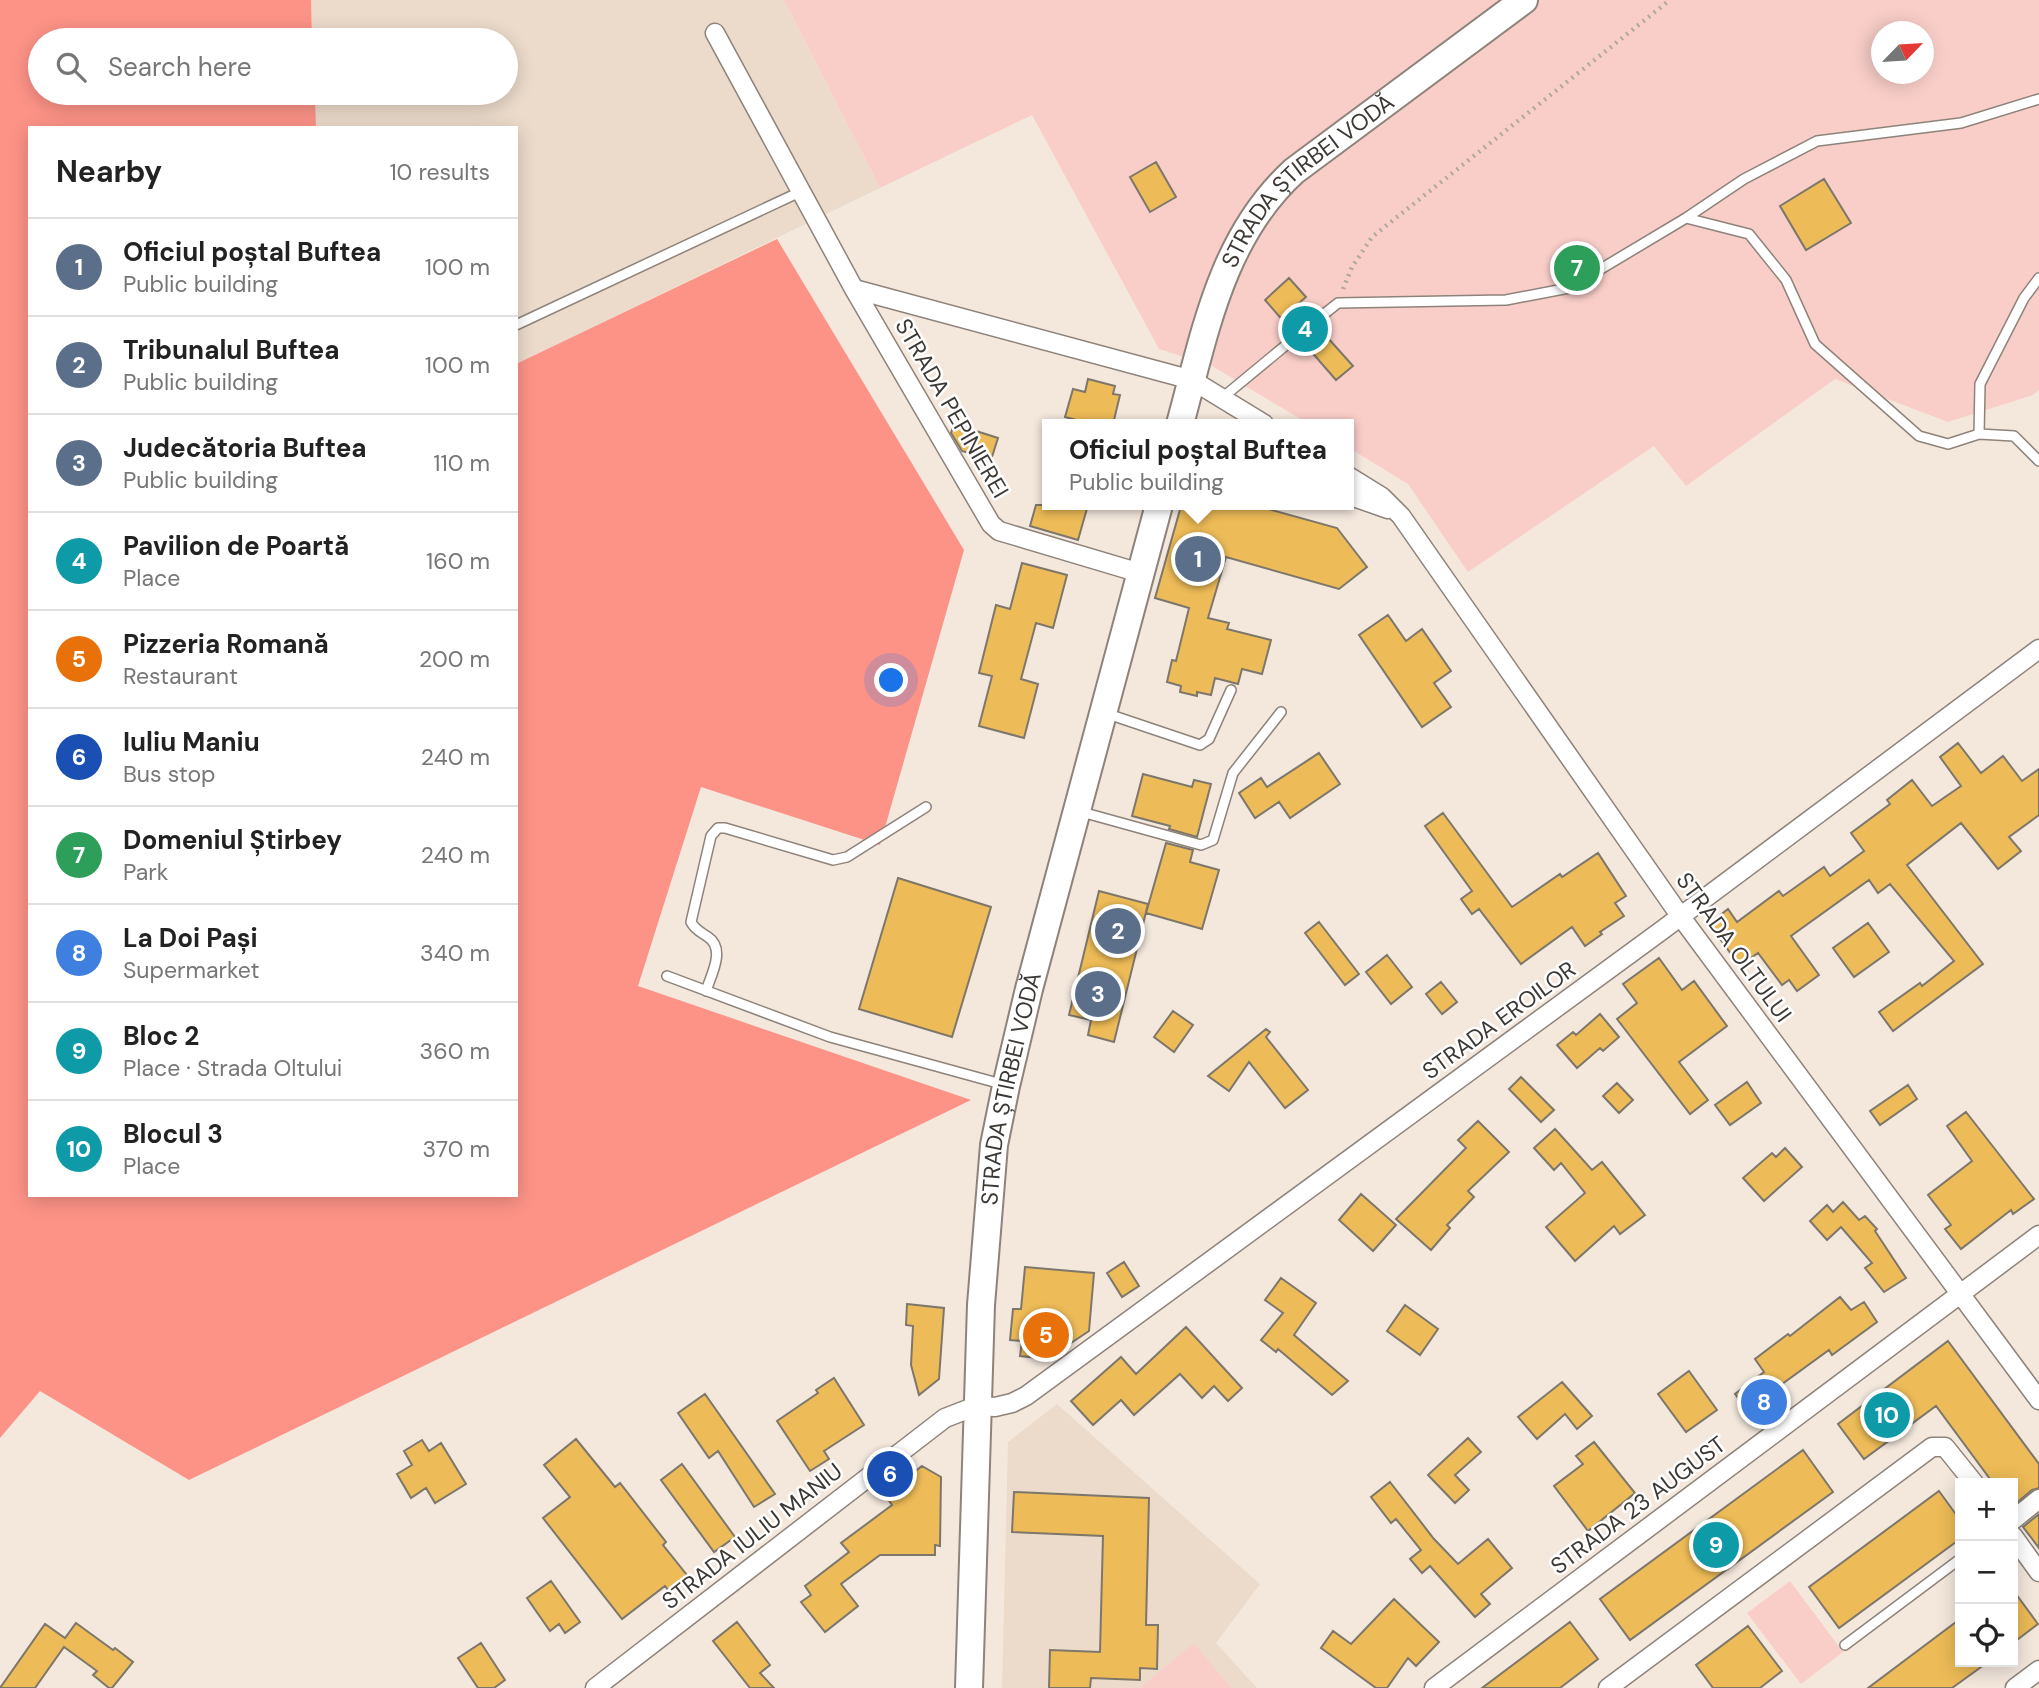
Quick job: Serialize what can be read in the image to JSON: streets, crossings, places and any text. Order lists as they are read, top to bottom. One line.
{"streets":{"street":["STRADA ȘTIRBEI VODĂ","STRADA PEPINIEREI","STRADA OLTULUI","STRADA EROILOR","STRADA 23 AUGUST","STRADA IULIU MANIU"]},"crossings":[["STRADA ȘTIRBEI VODĂ","STRADA PEPINIEREI"],["STRADA ȘTIRBEI VODĂ","STRADA EROILOR"],["STRADA ȘTIRBEI VODĂ","STRADA IULIU MANIU"],["STRADA OLTULUI","STRADA EROILOR"],["STRADA OLTULUI","STRADA 23 AUGUST"],["STRADA EROILOR","STRADA IULIU MANIU"]],"north":"top right","page":{"search":"Search here","heading":["Nearby","10 results"],"list":[{"mark":"1","name":"Oficiul poștal Buftea","note":"Public building","value":"100 m"},{"mark":"2","name":"Tribunalul Buftea","note":"Public building","value":"100 m"},{"mark":"3","name":"Judecătoria Buftea","note":"Public building","value":"110 m"},{"mark":"4","name":"Pavilion de Poartă","note":"Place","value":"160 m"},{"mark":"5","name":"Pizzeria Romană","note":"Restaurant","value":"200 m"},{"mark":"6","name":"Iuliu Maniu","note":"Bus stop","value":"240 m"},{"mark":"7","name":"Domeniul Știrbey","note":"Park","value":"240 m"},{"mark":"8","name":"La Doi Pași","note":"Supermarket","value":"340 m"},{"mark":"9","name":"Bloc 2","note":"Place · Strada Oltului","value":"360 m"},{"mark":"10","name":"Blocul 3","note":"Place","value":"370 m"}],"pins":["7","4","1","2","3","5","8","10","6","9"],"popup":["Oficiul poștal Buftea","Public building"],"map_buttons":["+","−"]}}
